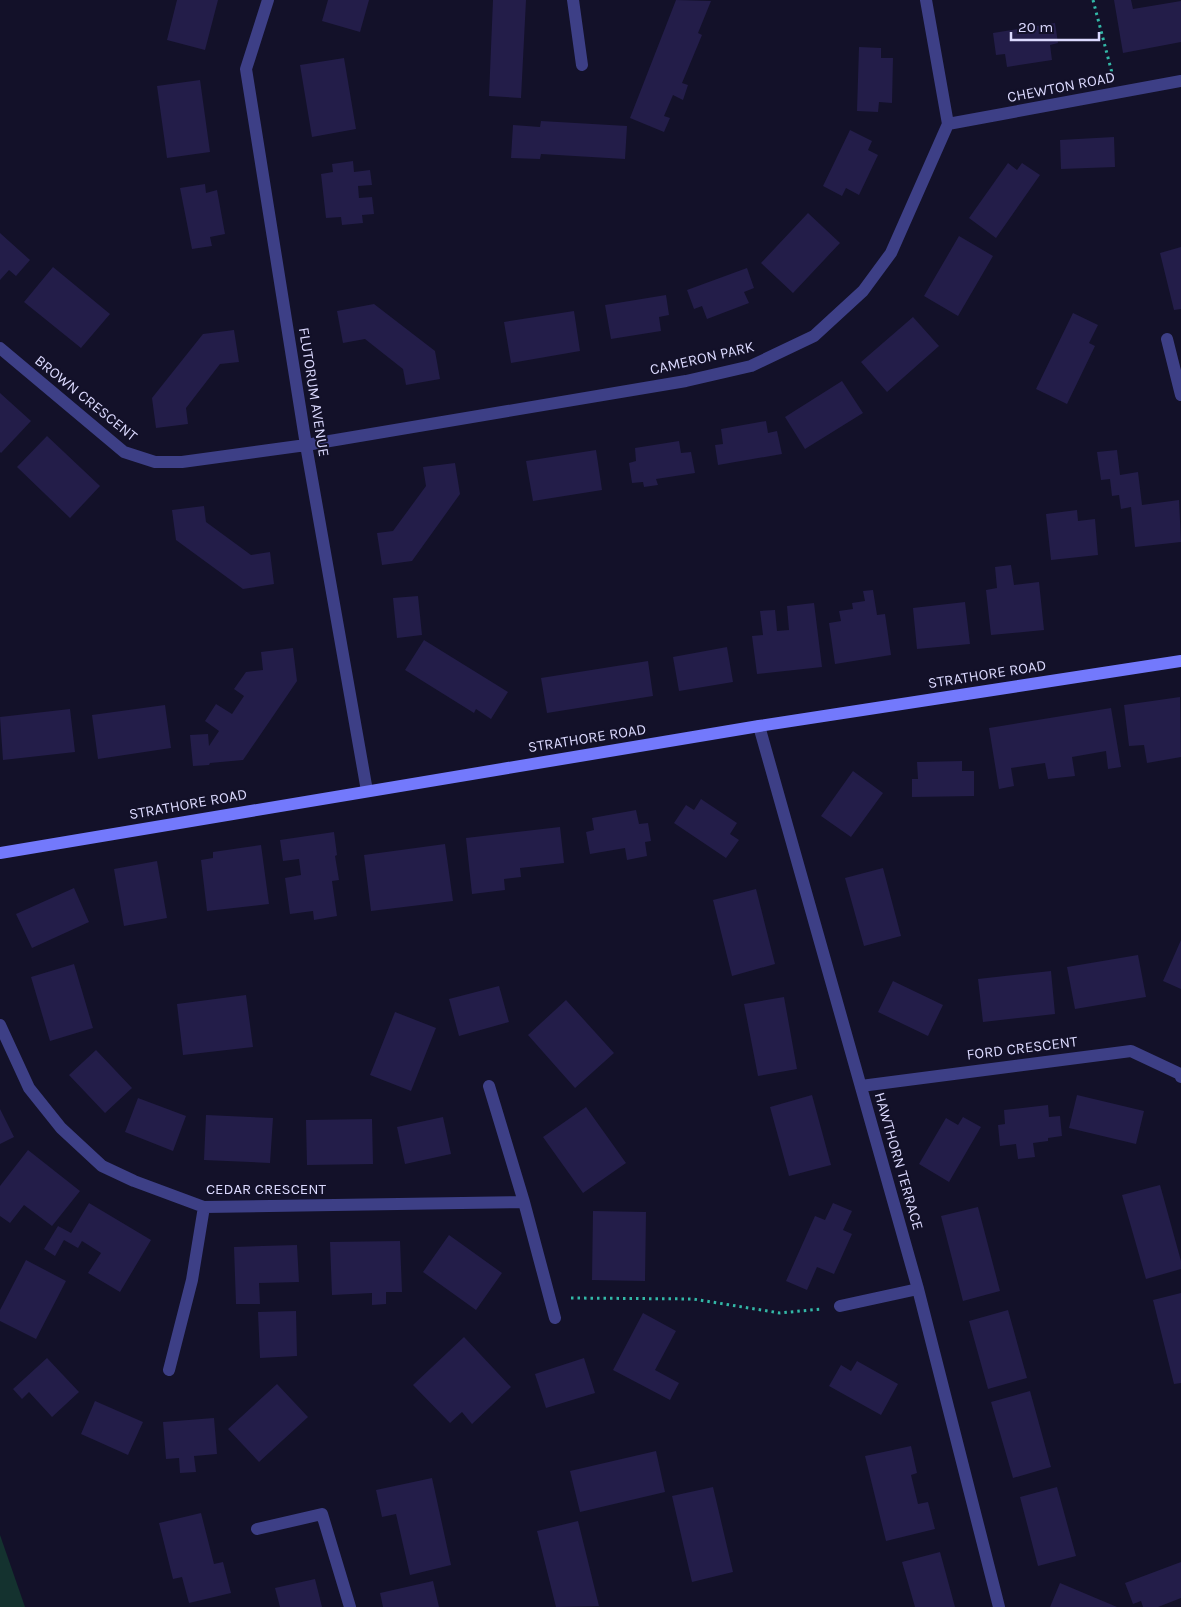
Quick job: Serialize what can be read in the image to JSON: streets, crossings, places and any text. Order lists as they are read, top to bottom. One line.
{"streets":{"street":["CHEWTON ROAD","CAMERON PARK","FLUTORUM AVENUE","BROWN CRESCENT","STRATHORE ROAD","FORD CRESCENT","HAWTHORN TERRACE","CEDAR CRESCENT"]},"crossings":[["CHEWTON ROAD","CAMERON PARK"],["CAMERON PARK","FLUTORUM AVENUE"],["CAMERON PARK","BROWN CRESCENT"],["FLUTORUM AVENUE","BROWN CRESCENT"],["FLUTORUM AVENUE","STRATHORE ROAD"],["STRATHORE ROAD","HAWTHORN TERRACE"],["FORD CRESCENT","HAWTHORN TERRACE"]],"scale_bar":"20 m"}
